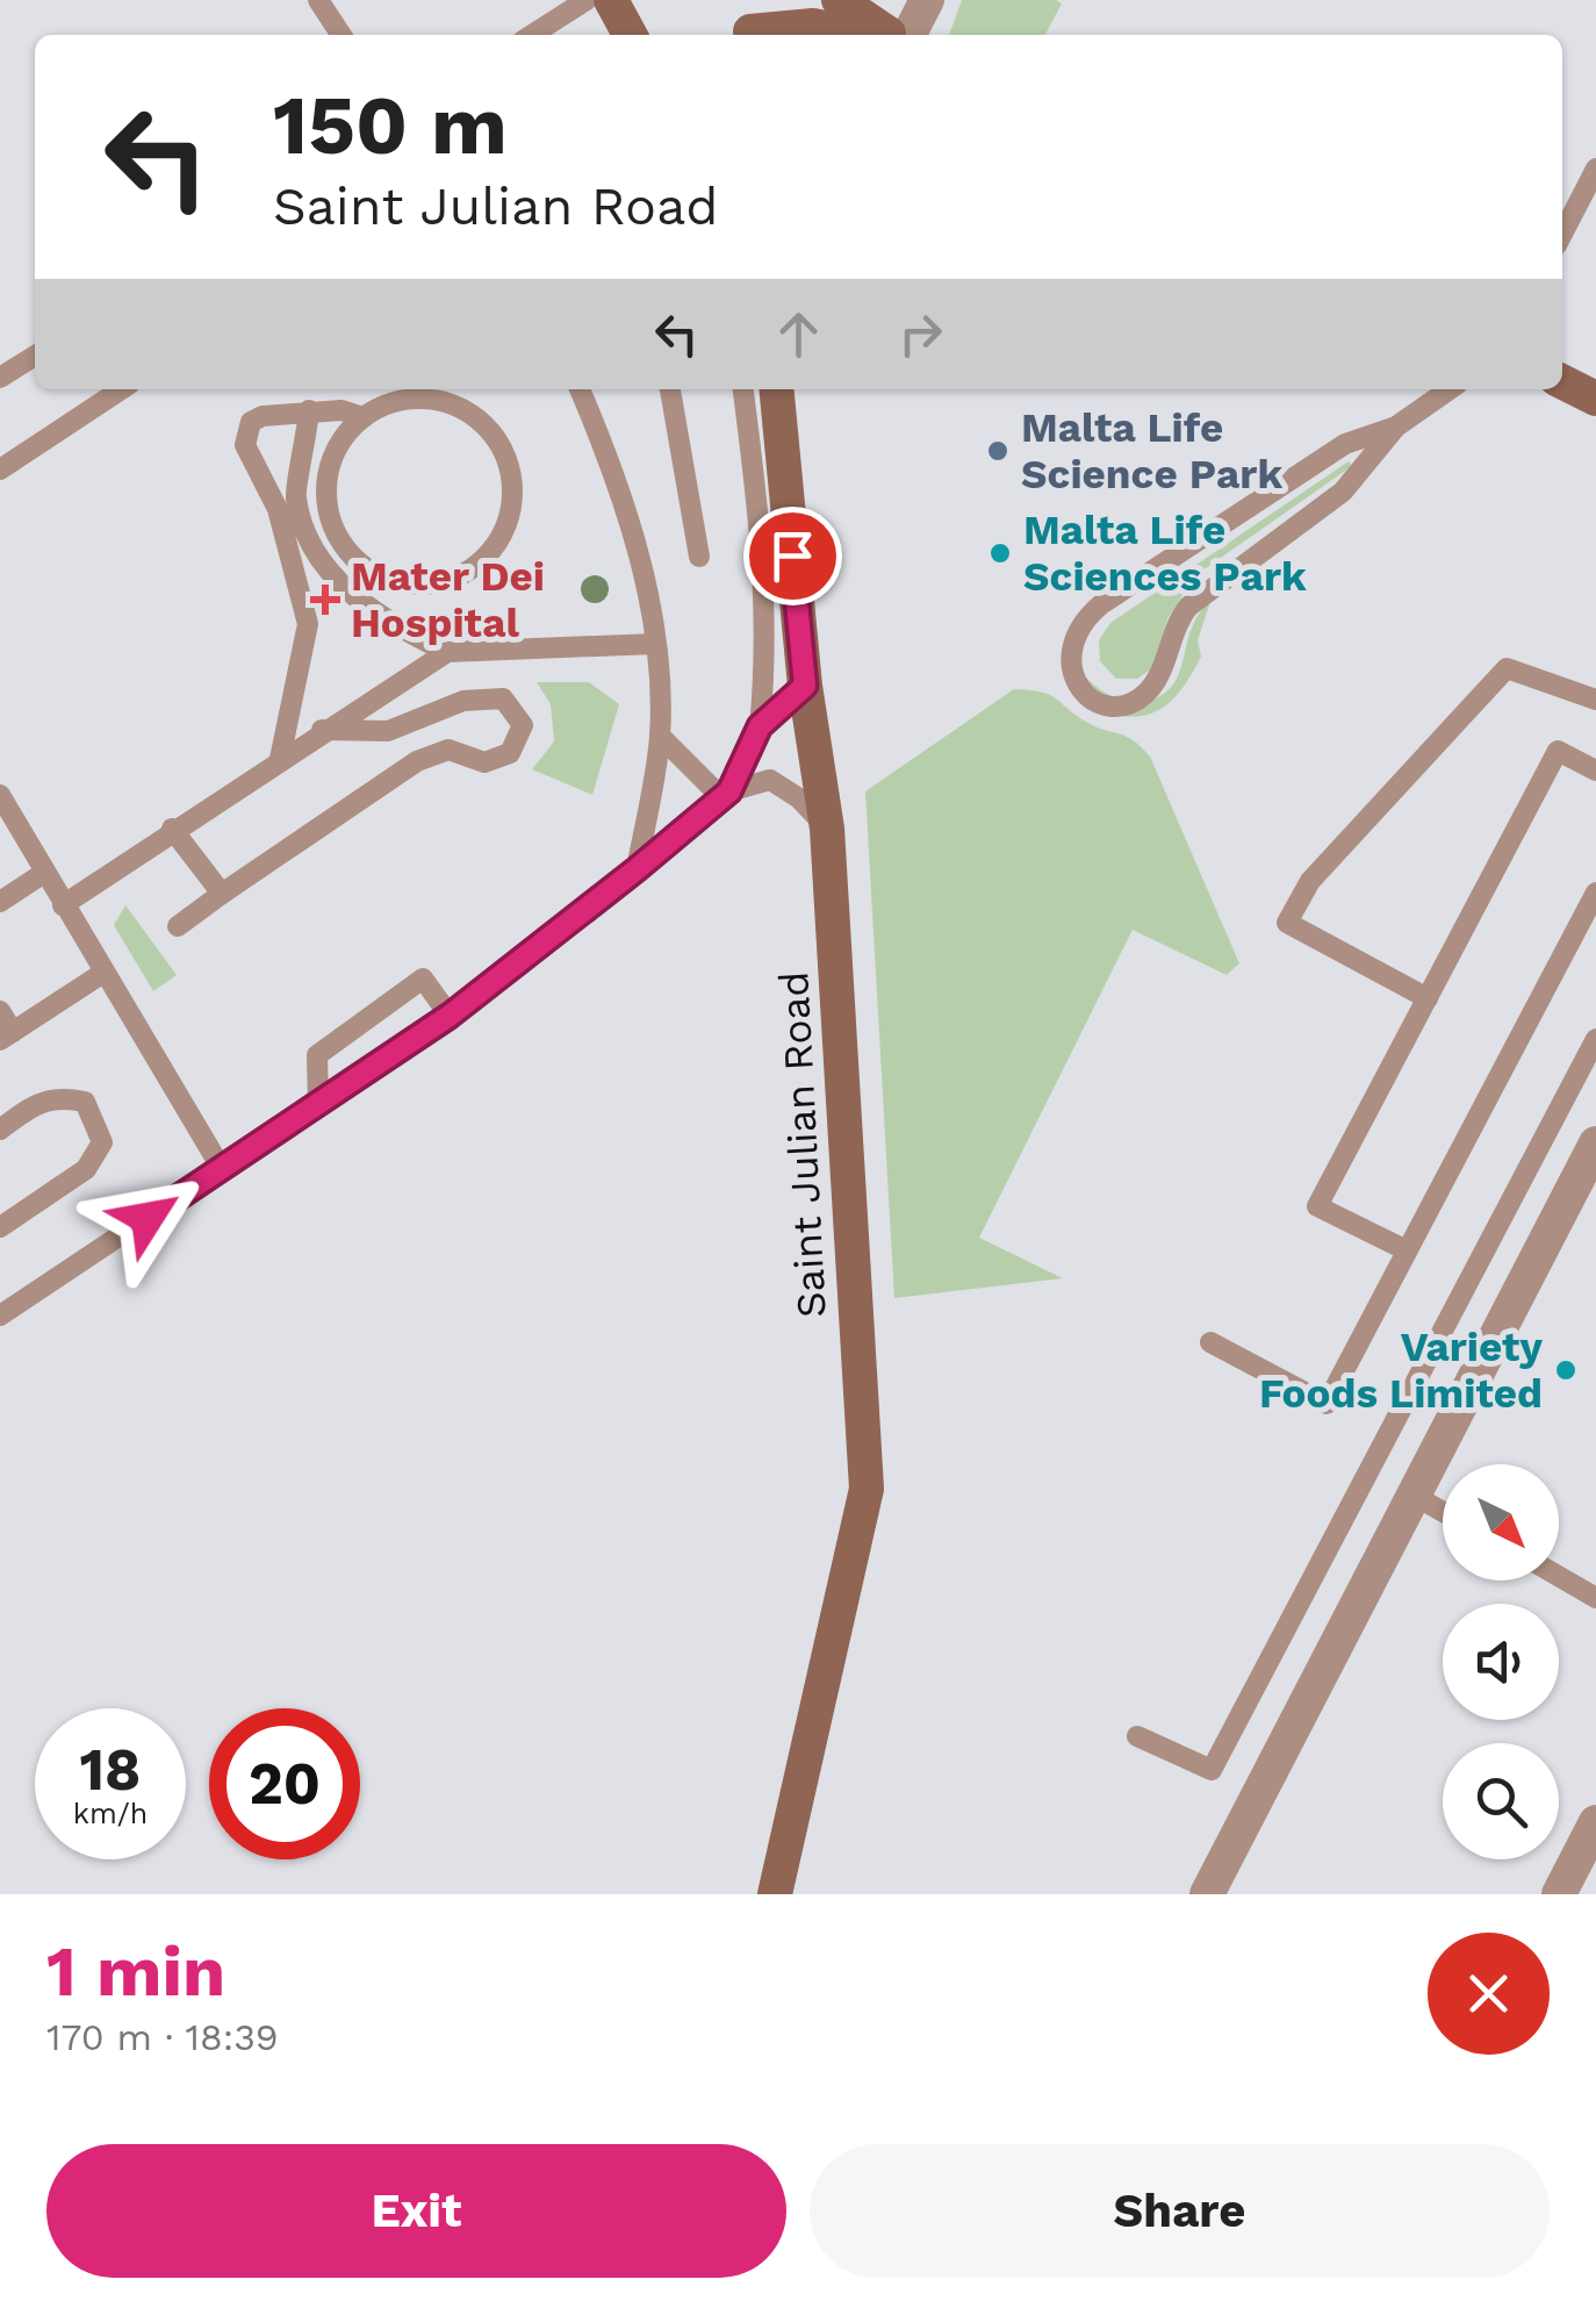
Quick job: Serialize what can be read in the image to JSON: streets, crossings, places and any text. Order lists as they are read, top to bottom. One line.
{"streets":{"street":["Saint Julian Road"]},"places":{"other":["Malta Life Science Park","Malta Life Sciences Park","Variety Foods Limited"],"health":["Mater Dei Hospital"]},"north":"bottom right","page":{"turn":["150 m","Saint Julian Road"],"speed":"18 km/h","limit":"20","heading":["1 min","170 m · 18:39"],"buttons":["Exit","Share"]}}
